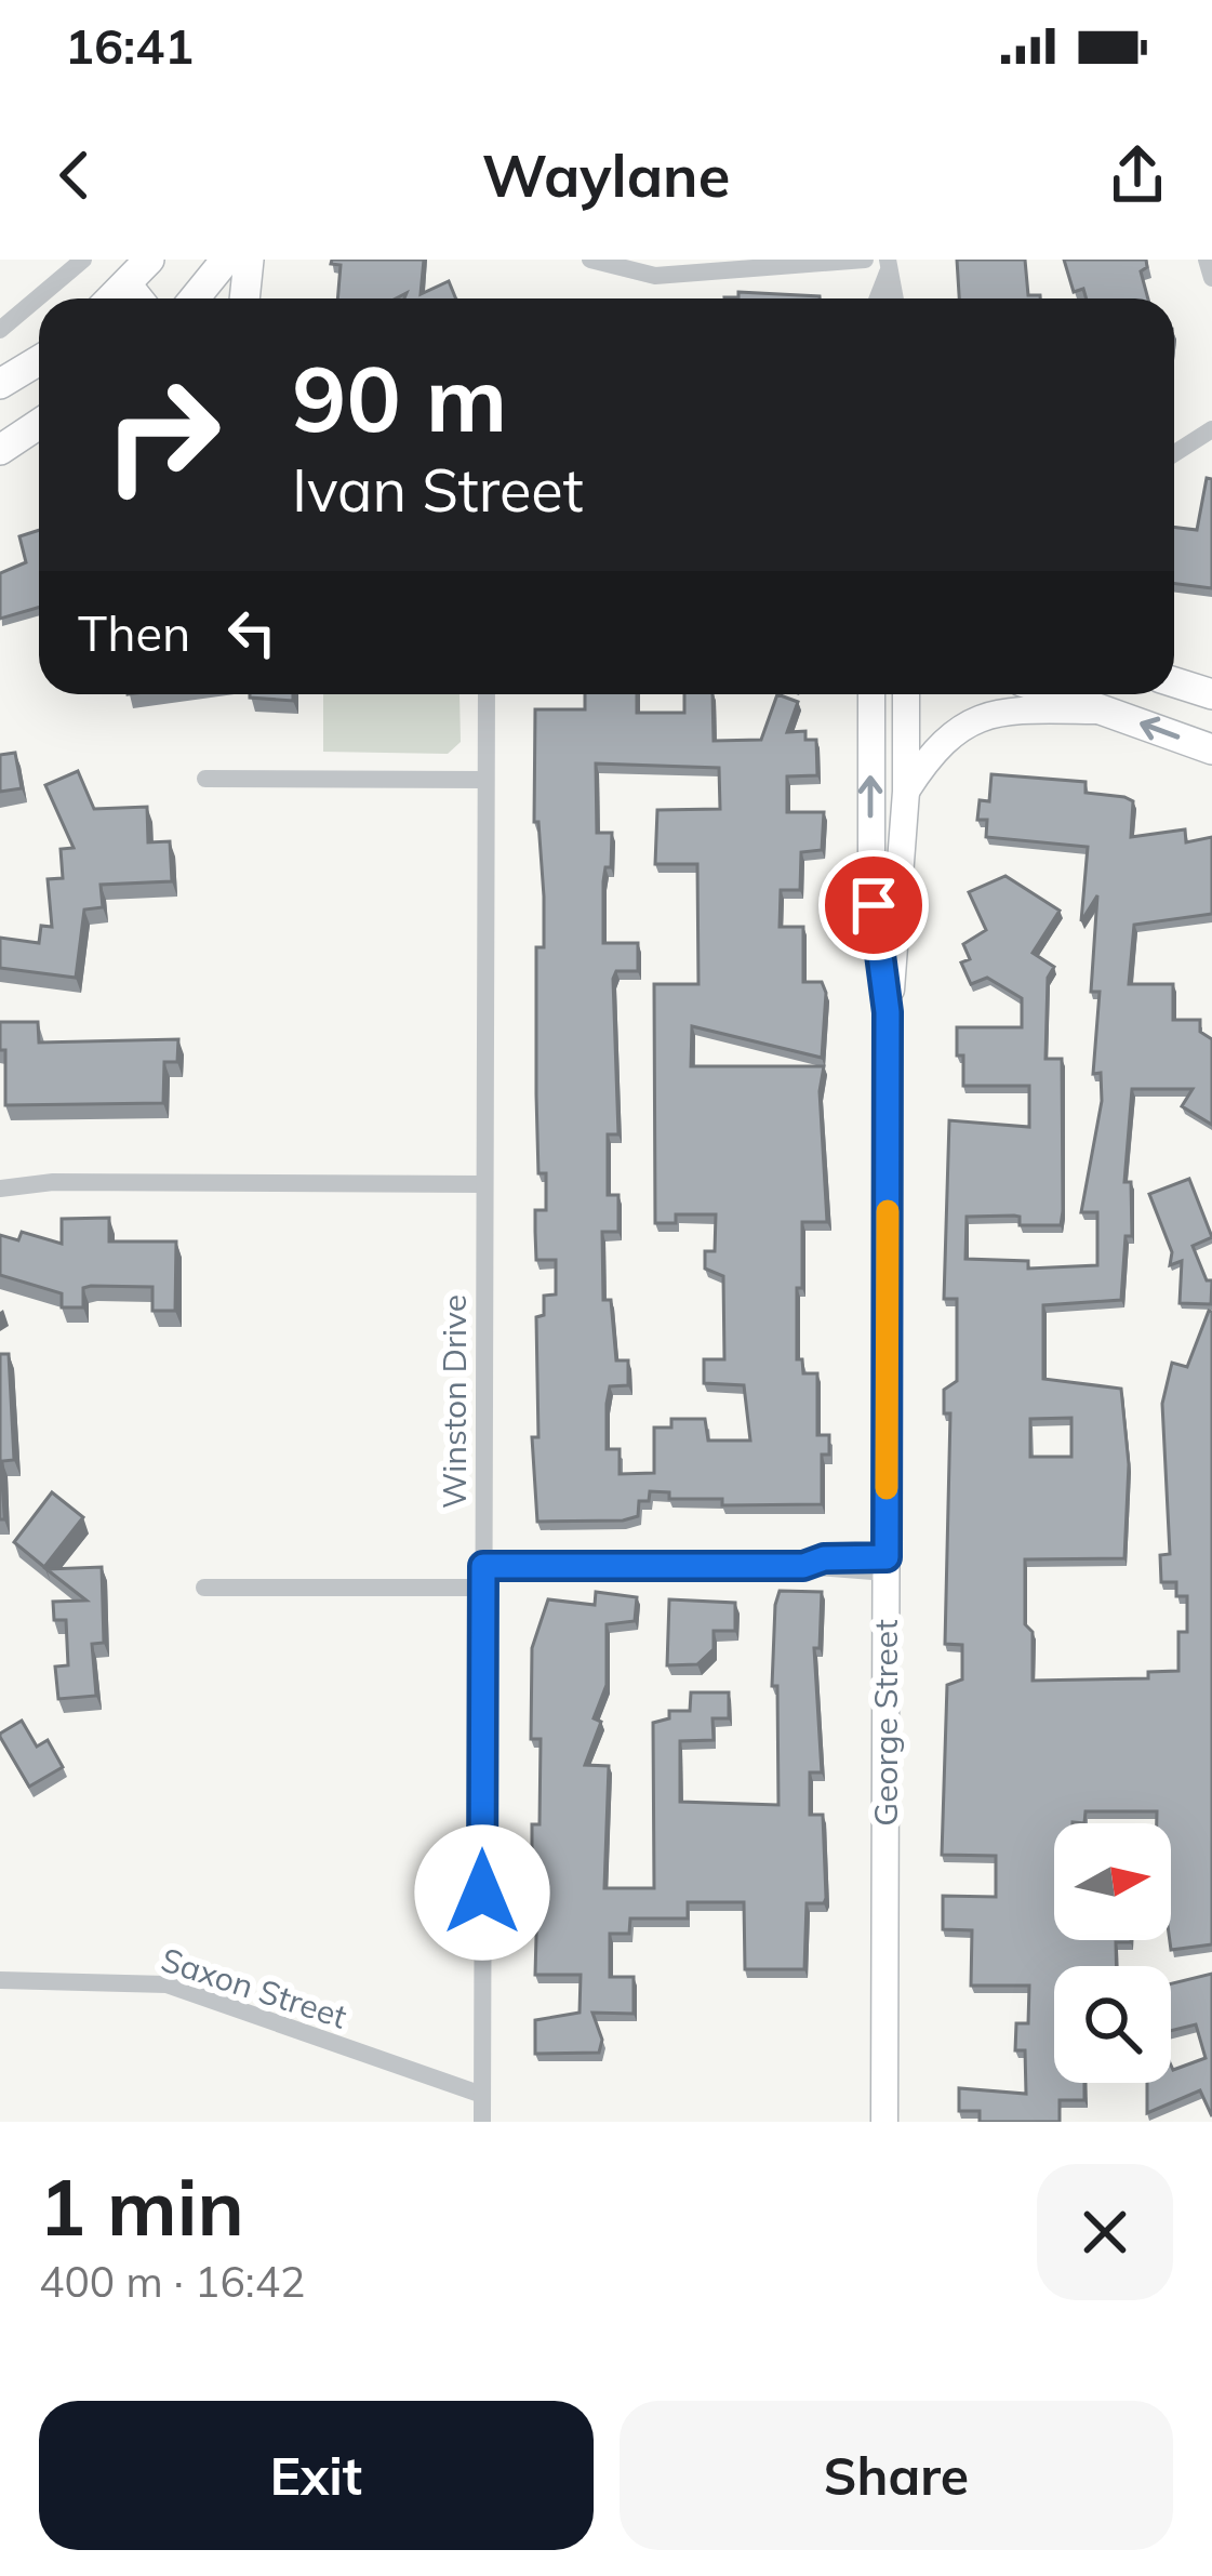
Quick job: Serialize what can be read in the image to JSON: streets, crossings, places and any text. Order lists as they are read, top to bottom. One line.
{"streets":{"main road":["George Street"],"street":["Winston Drive","Saxon Street"]},"crossings":[["Winston Drive","Saxon Street"]],"north":"right","page":{"status":"16:41","header":"Waylane","turn":["90 m","Ivan Street"],"then":"Then","heading":["1 min","400 m · 16:42"],"buttons":["Exit","Share"]}}
